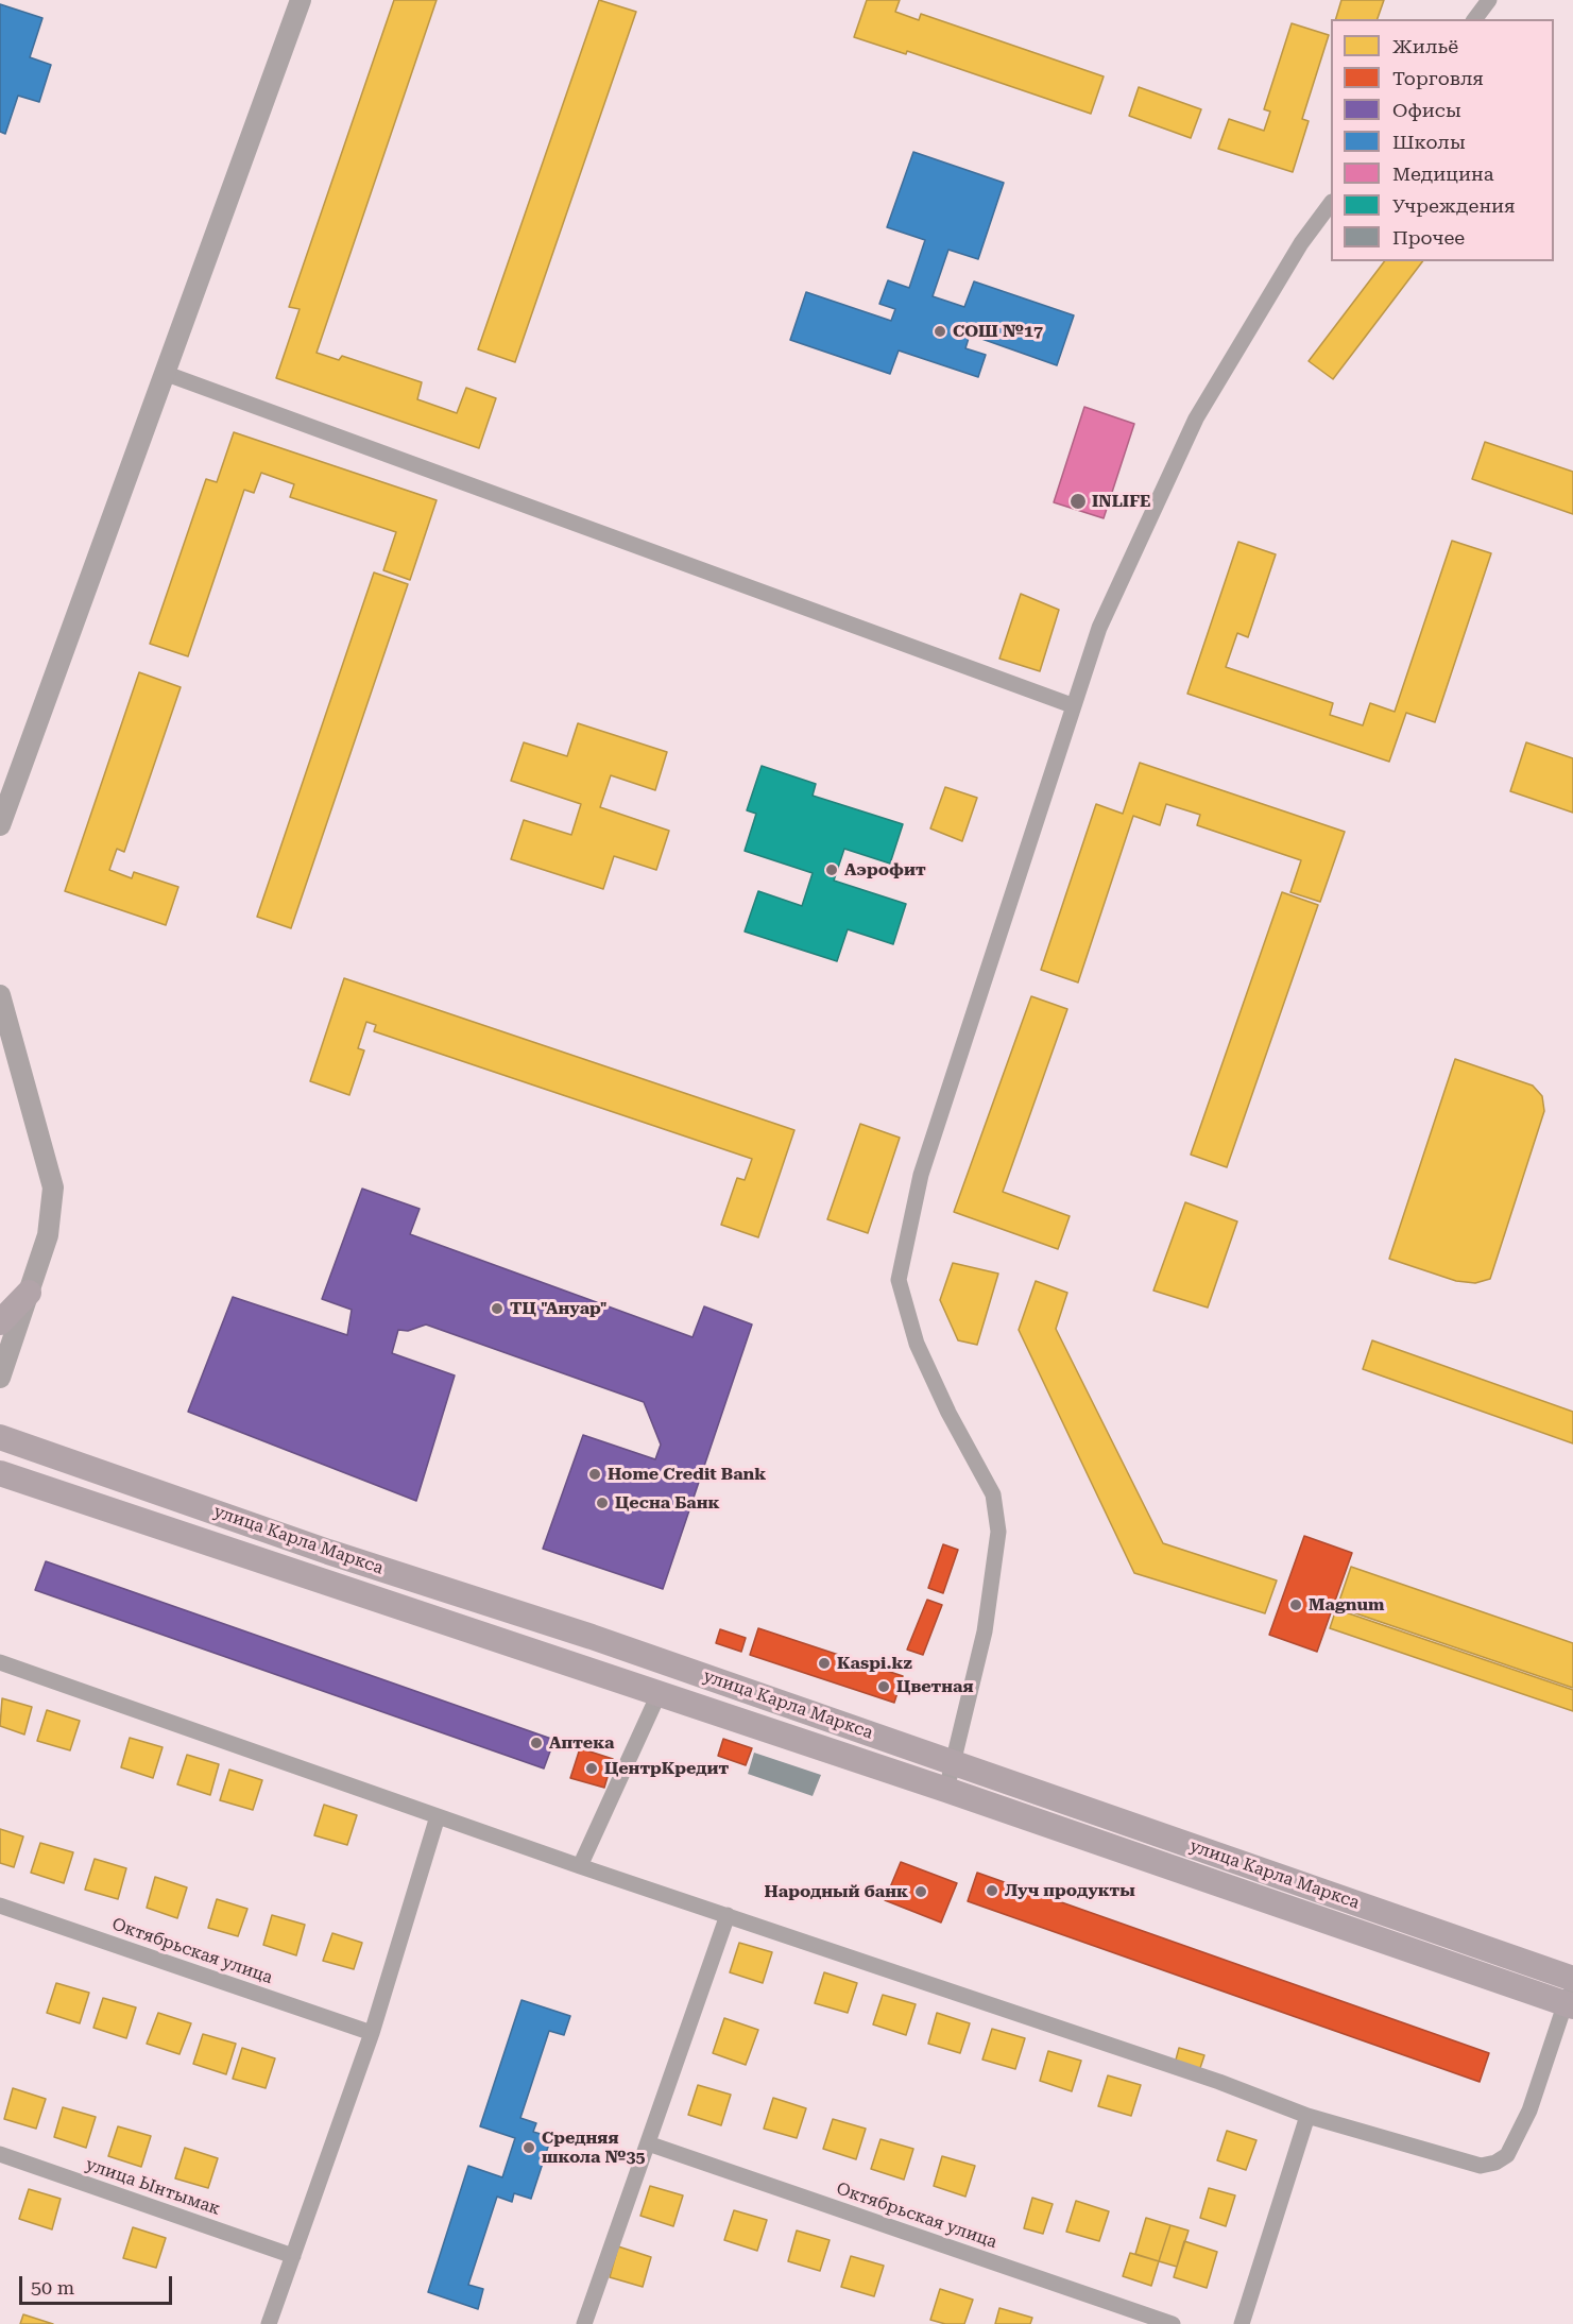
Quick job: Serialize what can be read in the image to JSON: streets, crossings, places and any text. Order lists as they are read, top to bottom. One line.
{"streets":{"main road":["улица Карла Маркса"],"street":["Октябрьская улица","улица Ынтымак"]},"places":["СОШ №17","INLIFE","Аэрофит","ТЦ \"Ануар\"","Home Credit Bank","Цесна Банк","Magnum","Kaspi.kz","Цветная","Аптека","ЦентрКредит","Луч продукты","Народный банк","Средняя школа №35"],"legend":["Жильё","Торговля","Офисы","Школы","Медицина","Учреждения","Прочее"],"scale_bar":"50 m"}
